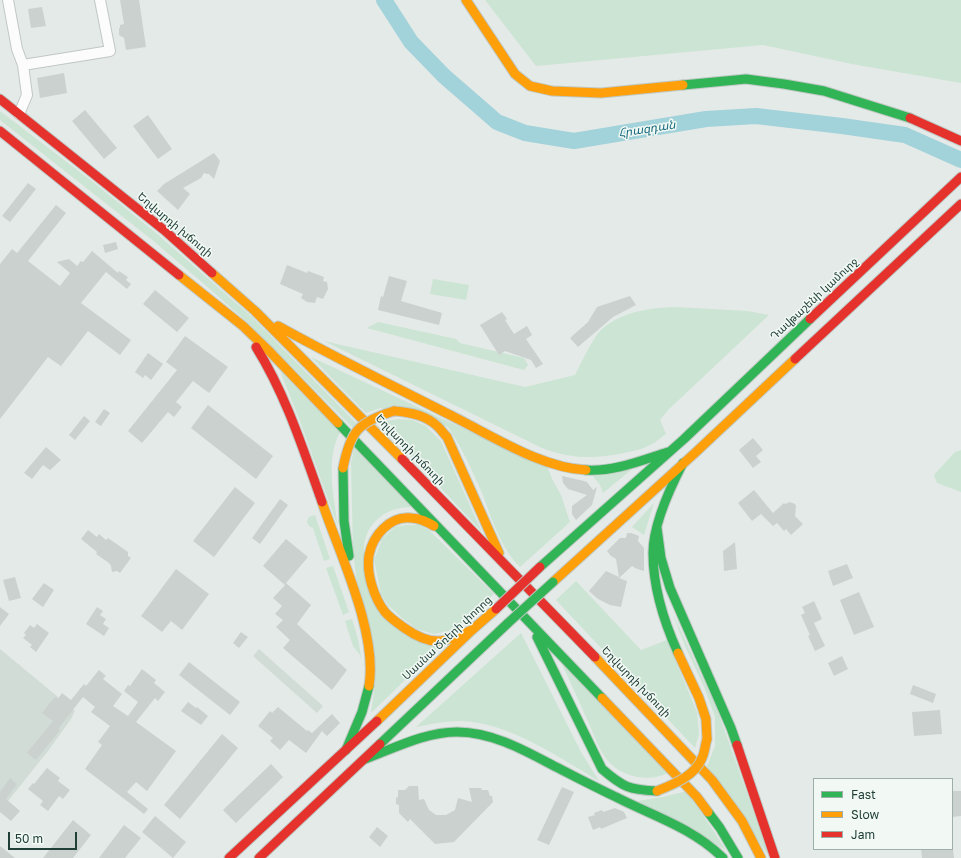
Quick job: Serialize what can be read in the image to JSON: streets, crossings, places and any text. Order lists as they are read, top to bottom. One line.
{"streets":{"main road":["Եղվարդի խճուղի","Դավթաշենի կամուրջ","Սասնա Ծռերի փողոց"]},"crossings":[["Դավթաշենի կամուրջ","Սասնա Ծռերի փողոց"]],"water":["Հրազդան"],"legend":["Fast","Slow","Jam"],"scale_bar":"50 m"}
